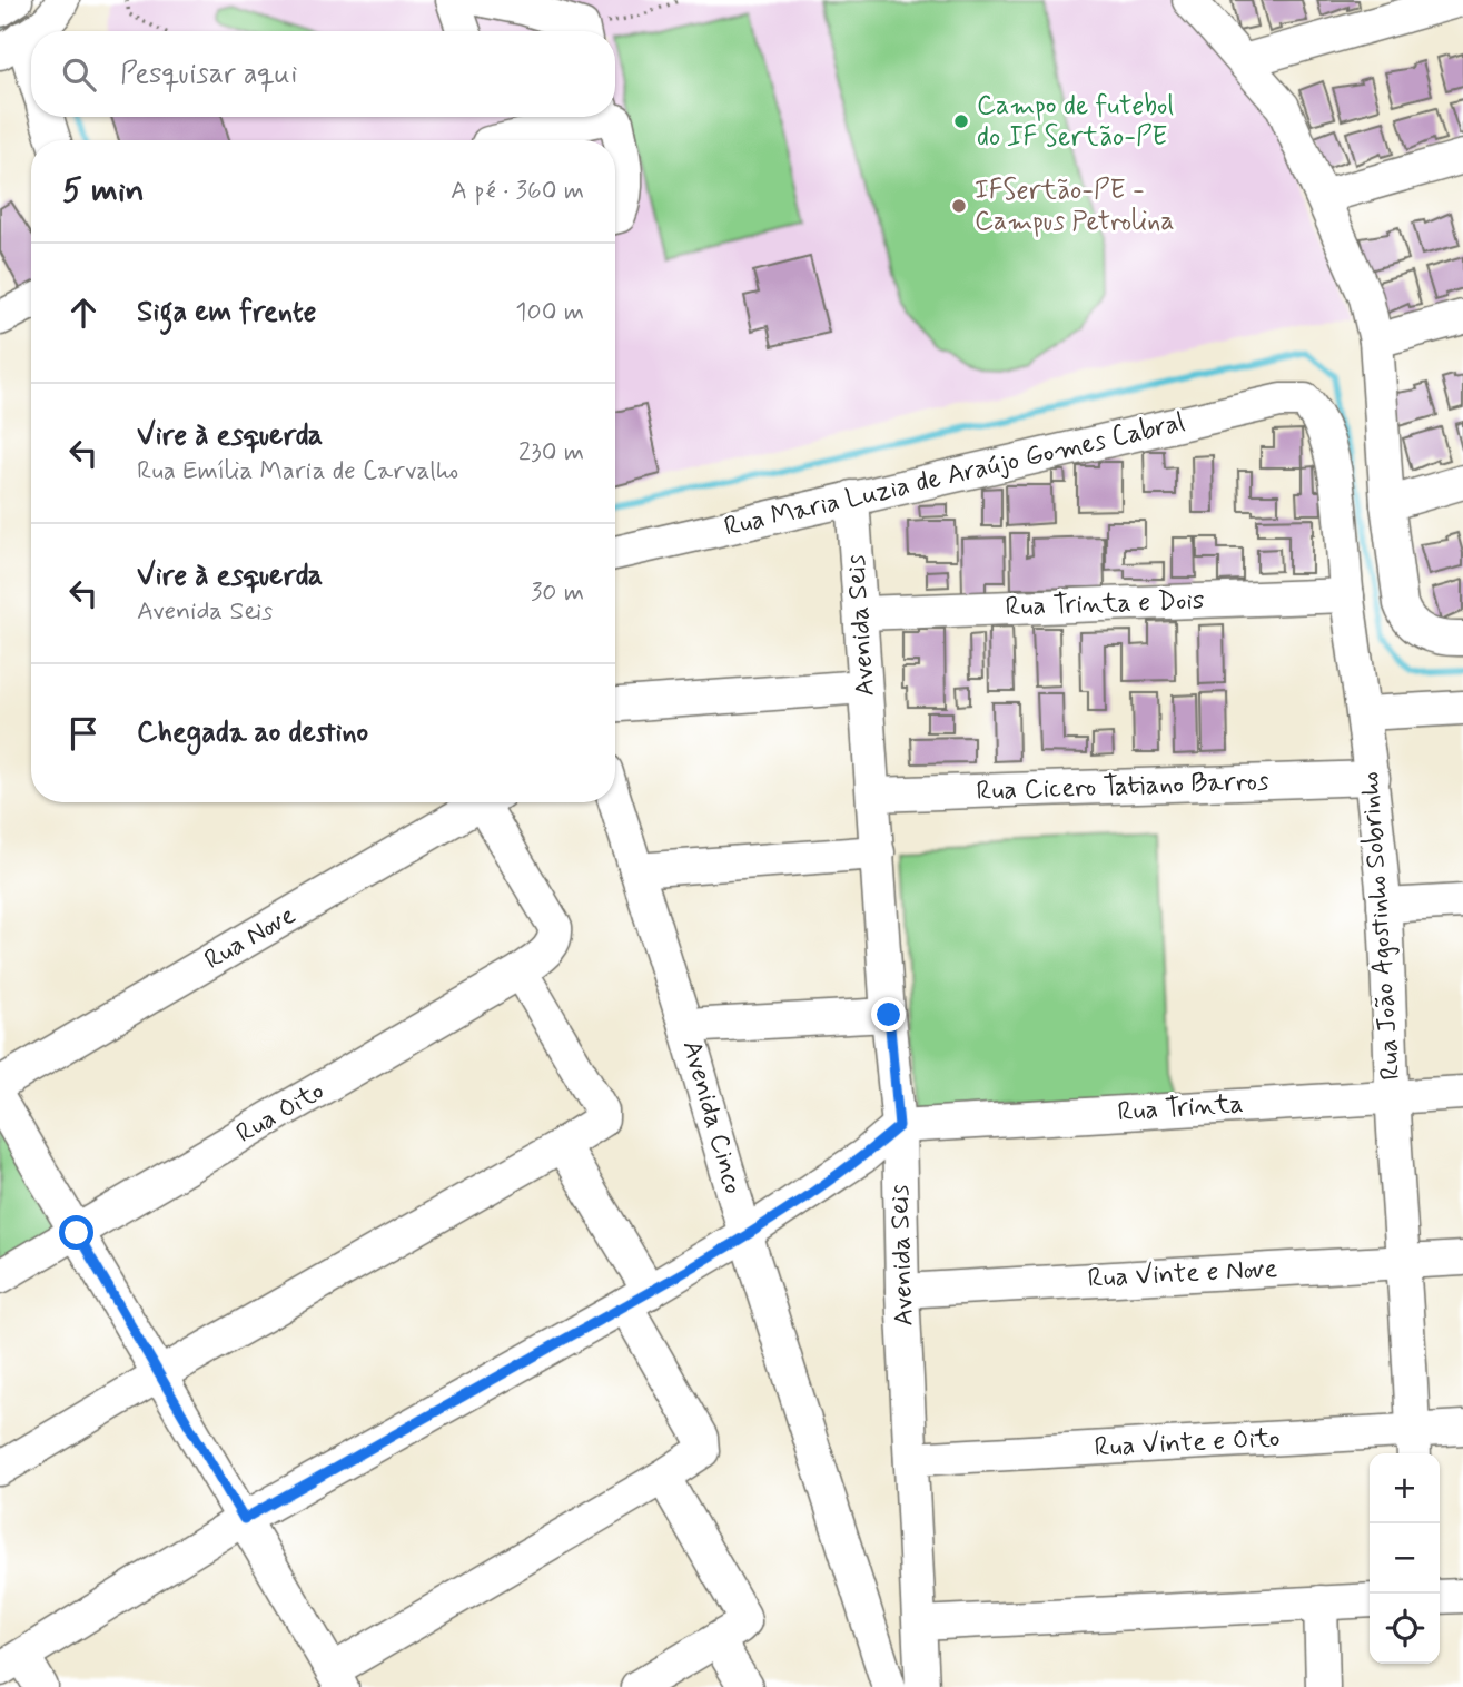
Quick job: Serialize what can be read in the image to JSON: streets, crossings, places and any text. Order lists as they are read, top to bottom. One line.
{"streets":{"street":["Rua Maria Luzia de Araújo Gomes Cabral","Rua Trinta e Dois","Avenida Seis","Rua Cicero Tatiano Barros","Rua João Agostinho Sobrinho","Rua Nove","Rua Trinta","Rua Oito","Avenida Cinco","Rua Vinte e Nove","Rua Vinte e Oito"]},"crossings":[["Rua Maria Luzia de Araújo Gomes Cabral","Avenida Seis"],["Rua Maria Luzia de Araújo Gomes Cabral","Rua João Agostinho Sobrinho"],["Rua Trinta e Dois","Avenida Seis"],["Rua Trinta e Dois","Rua João Agostinho Sobrinho"],["Avenida Seis","Rua Cicero Tatiano Barros"],["Avenida Seis","Rua Trinta"],["Avenida Seis","Rua Vinte e Nove"],["Avenida Seis","Rua Vinte e Oito"],["Rua Cicero Tatiano Barros","Rua João Agostinho Sobrinho"],["Rua João Agostinho Sobrinho","Rua Trinta"],["Rua João Agostinho Sobrinho","Rua Vinte e Nove"],["Rua João Agostinho Sobrinho","Rua Vinte e Oito"]],"places":["Campo de futebol do IF Sertão-PE","IFSertão-PE - Campus Petrolina"],"page":{"search":"Pesquisar aqui","heading":["5 min","A pé · 360 m"],"list":[["Siga em frente","100 m"],["Vire à esquerda","Rua Emília Maria de Carvalho","230 m"],["Vire à esquerda","Avenida Seis","30 m"],"Chegada ao destino"],"map_buttons":["+","−"]}}
